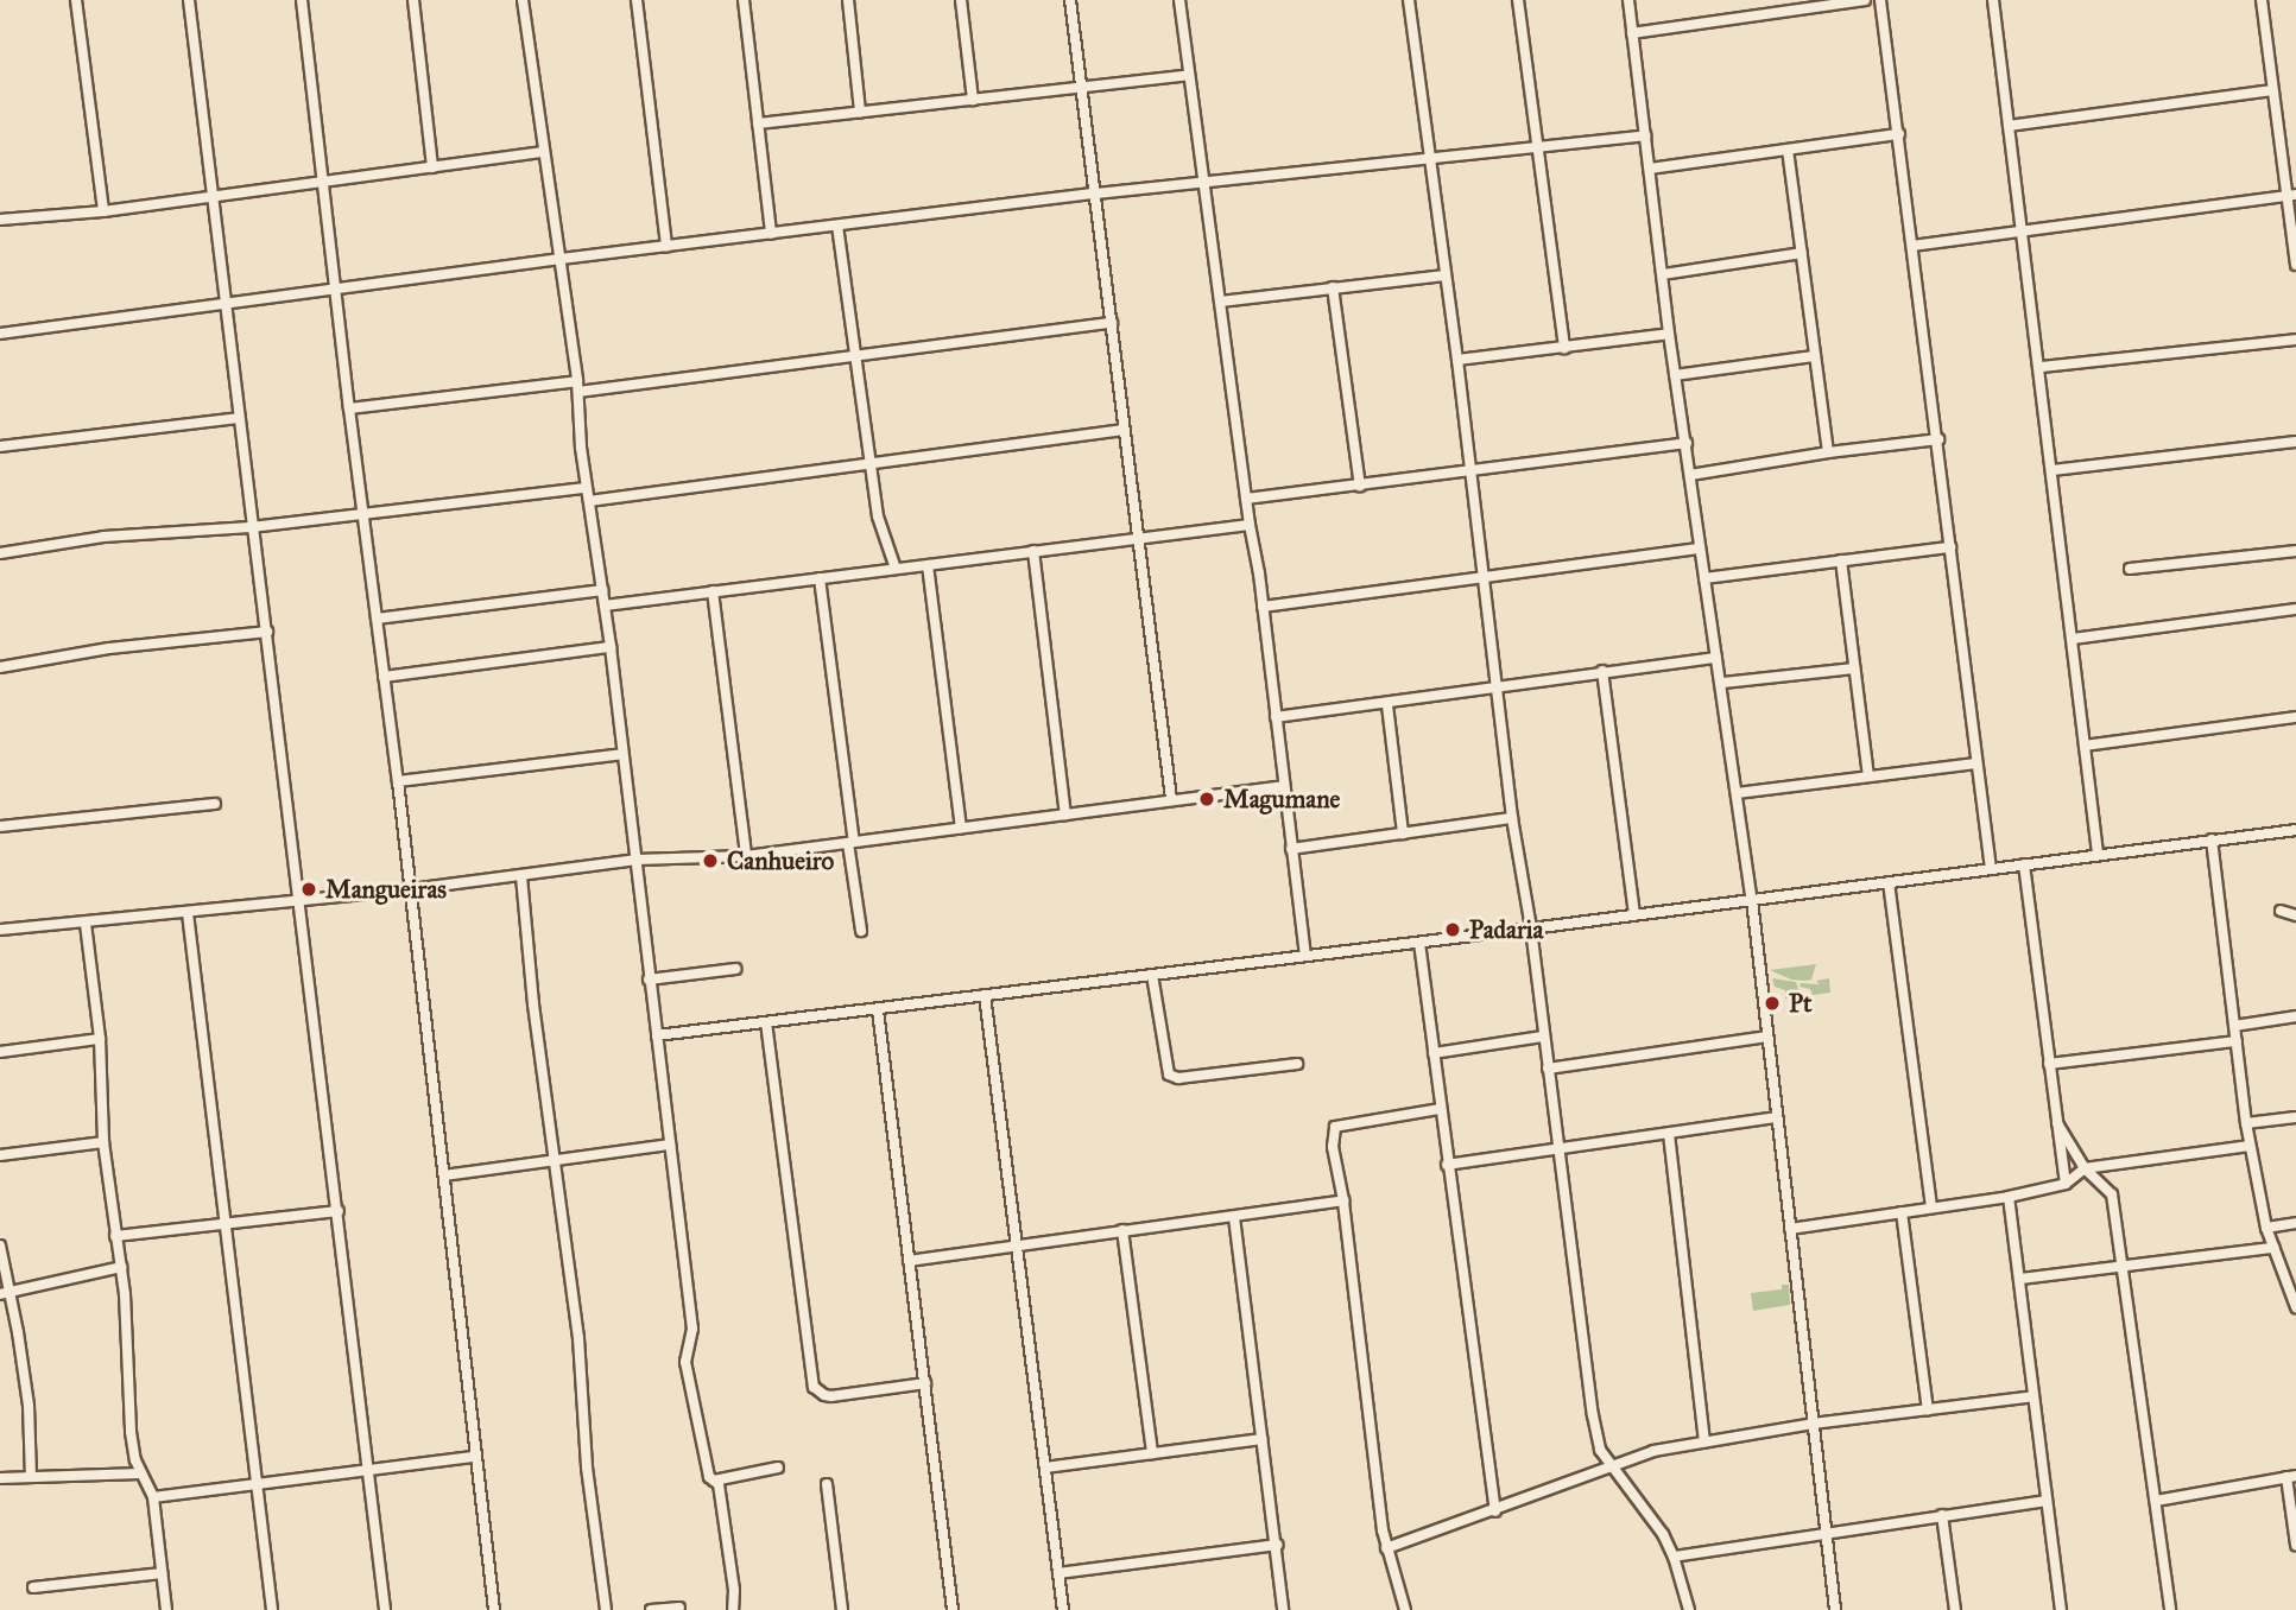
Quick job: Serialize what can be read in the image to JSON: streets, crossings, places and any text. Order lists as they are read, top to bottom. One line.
{"places":["Magumane","Canhueiro","Mangueiras","Padaria","Pt"]}
